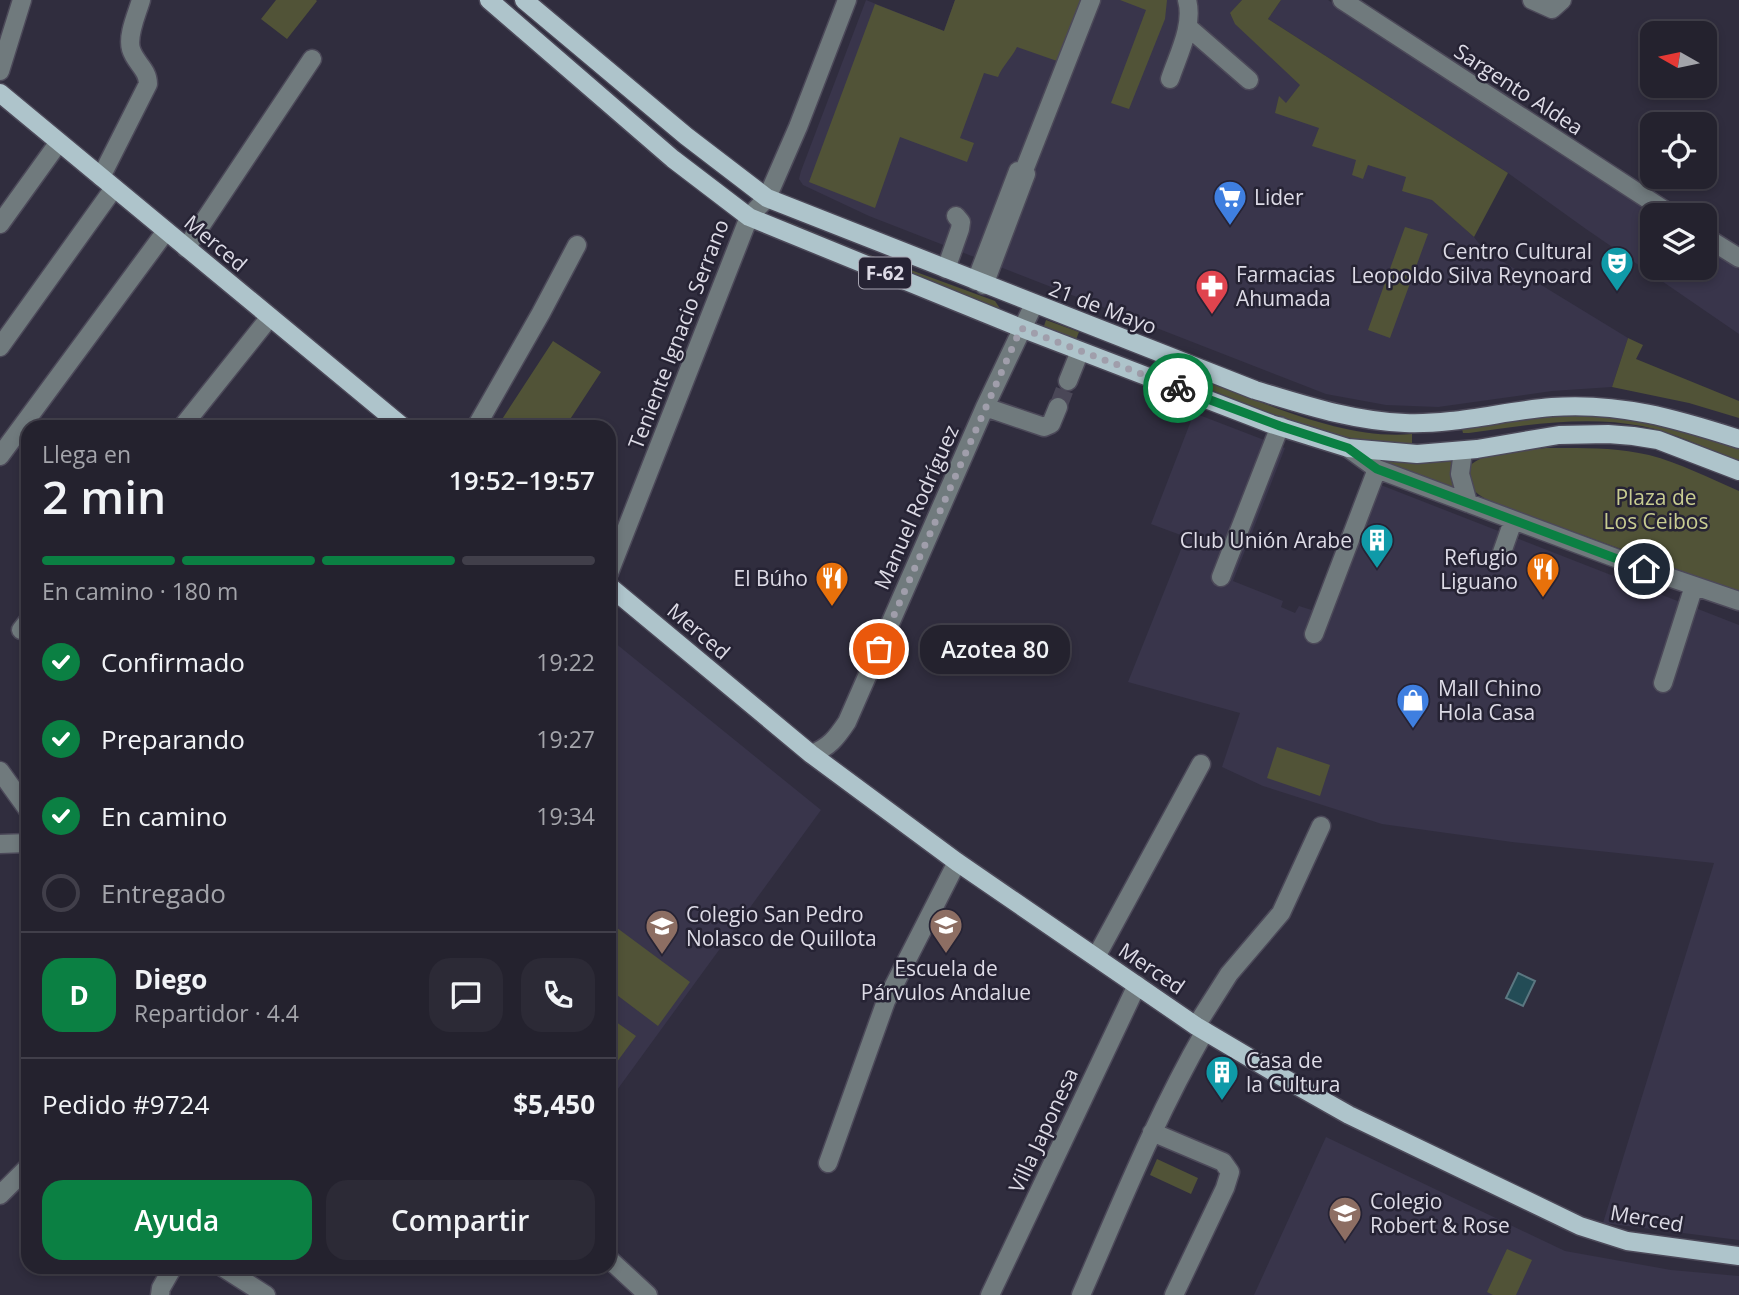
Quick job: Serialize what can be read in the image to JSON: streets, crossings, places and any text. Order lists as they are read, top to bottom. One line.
{"streets":{"main road":["Merced","F-62","21 de Mayo"],"street":["Sargento Aldea","Teniente Ignacio Serrano","Manuel Rodríguez","Villa Japonesa"]},"crossings":[["Merced","Manuel Rodríguez"],["Merced","Villa Japonesa"],["F-62","Teniente Ignacio Serrano"],["F-62","Manuel Rodríguez"],["21 de Mayo","Teniente Ignacio Serrano"],["21 de Mayo","Manuel Rodríguez"]],"parks":["Plaza de Los Ceibos"],"places":{"supermarket":["Lider"],"theatre":["Centro Cultural Leopoldo Silva Reynoard"],"pharmacy":["Farmacias Ahumada"],"building":["Club Unión Arabe","Casa de la Cultura"],"restaurant":["Refugio Liguano","El Búho"],"other":["Azotea 80"],"shop":["Mall Chino Hola Casa"],"school or university":["Escuela de Párvulos Andalue","Colegio San Pedro Nolasco de Quillota","Colegio Robert & Rose"]},"north":"left","page":{"heading":["2 min","Llega en","19:52–19:57"],"panel":["Diego","Repartidor · 4.4","Pedido #9724","$5,450"],"bar":"En camino · 180 m","list":[["Confirmado","19:22"],["Preparando","19:27"],["En camino","19:34"],"Entregado"],"bubble":"Azotea 80","round":"D","buttons":["Ayuda","Compartir"]}}
